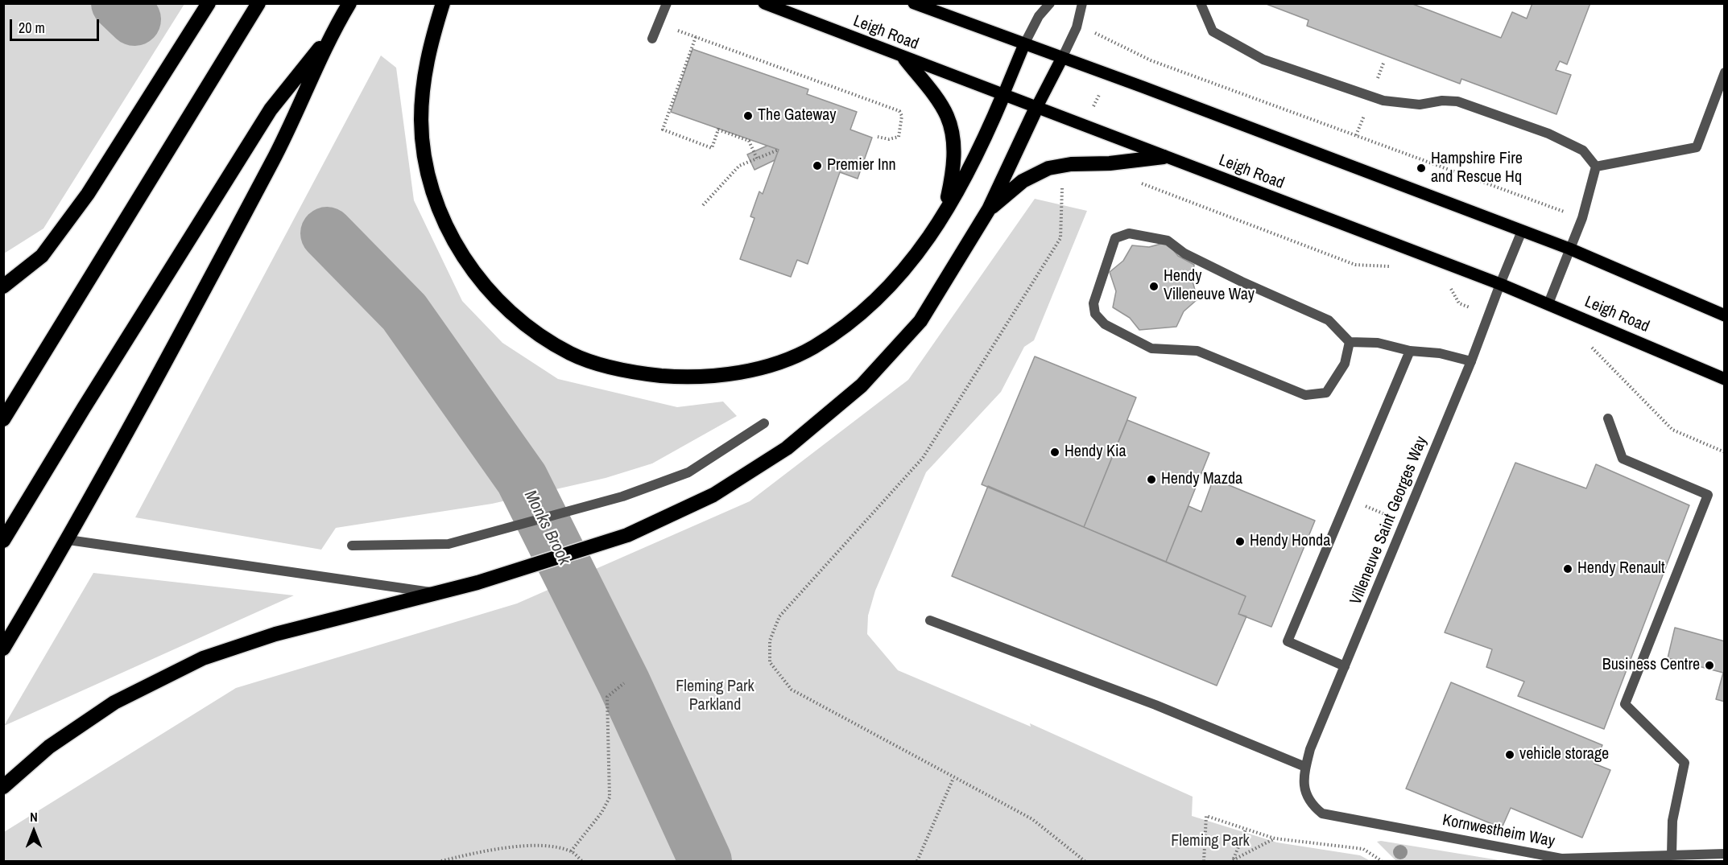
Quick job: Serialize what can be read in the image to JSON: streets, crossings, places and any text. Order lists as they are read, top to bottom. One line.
{"streets":{"main road":["Leigh Road"],"street":["Villeneuve Saint Georges Way","Kornwestheim Way"]},"crossings":[["Leigh Road","Villeneuve Saint Georges Way"],["Villeneuve Saint Georges Way","Kornwestheim Way"]],"water":["Monks Brook"],"parks":["Fleming Park Parkland","Fleming Park"],"places":["The Gateway","Premier Inn","Hampshire Fire and Rescue Hq","Hendy Villeneuve Way","Hendy Kia","Hendy Mazda","Hendy Honda","Hendy Renault","Business Centre","vehicle storage"],"scale_bar":"20 m","north":"top"}
